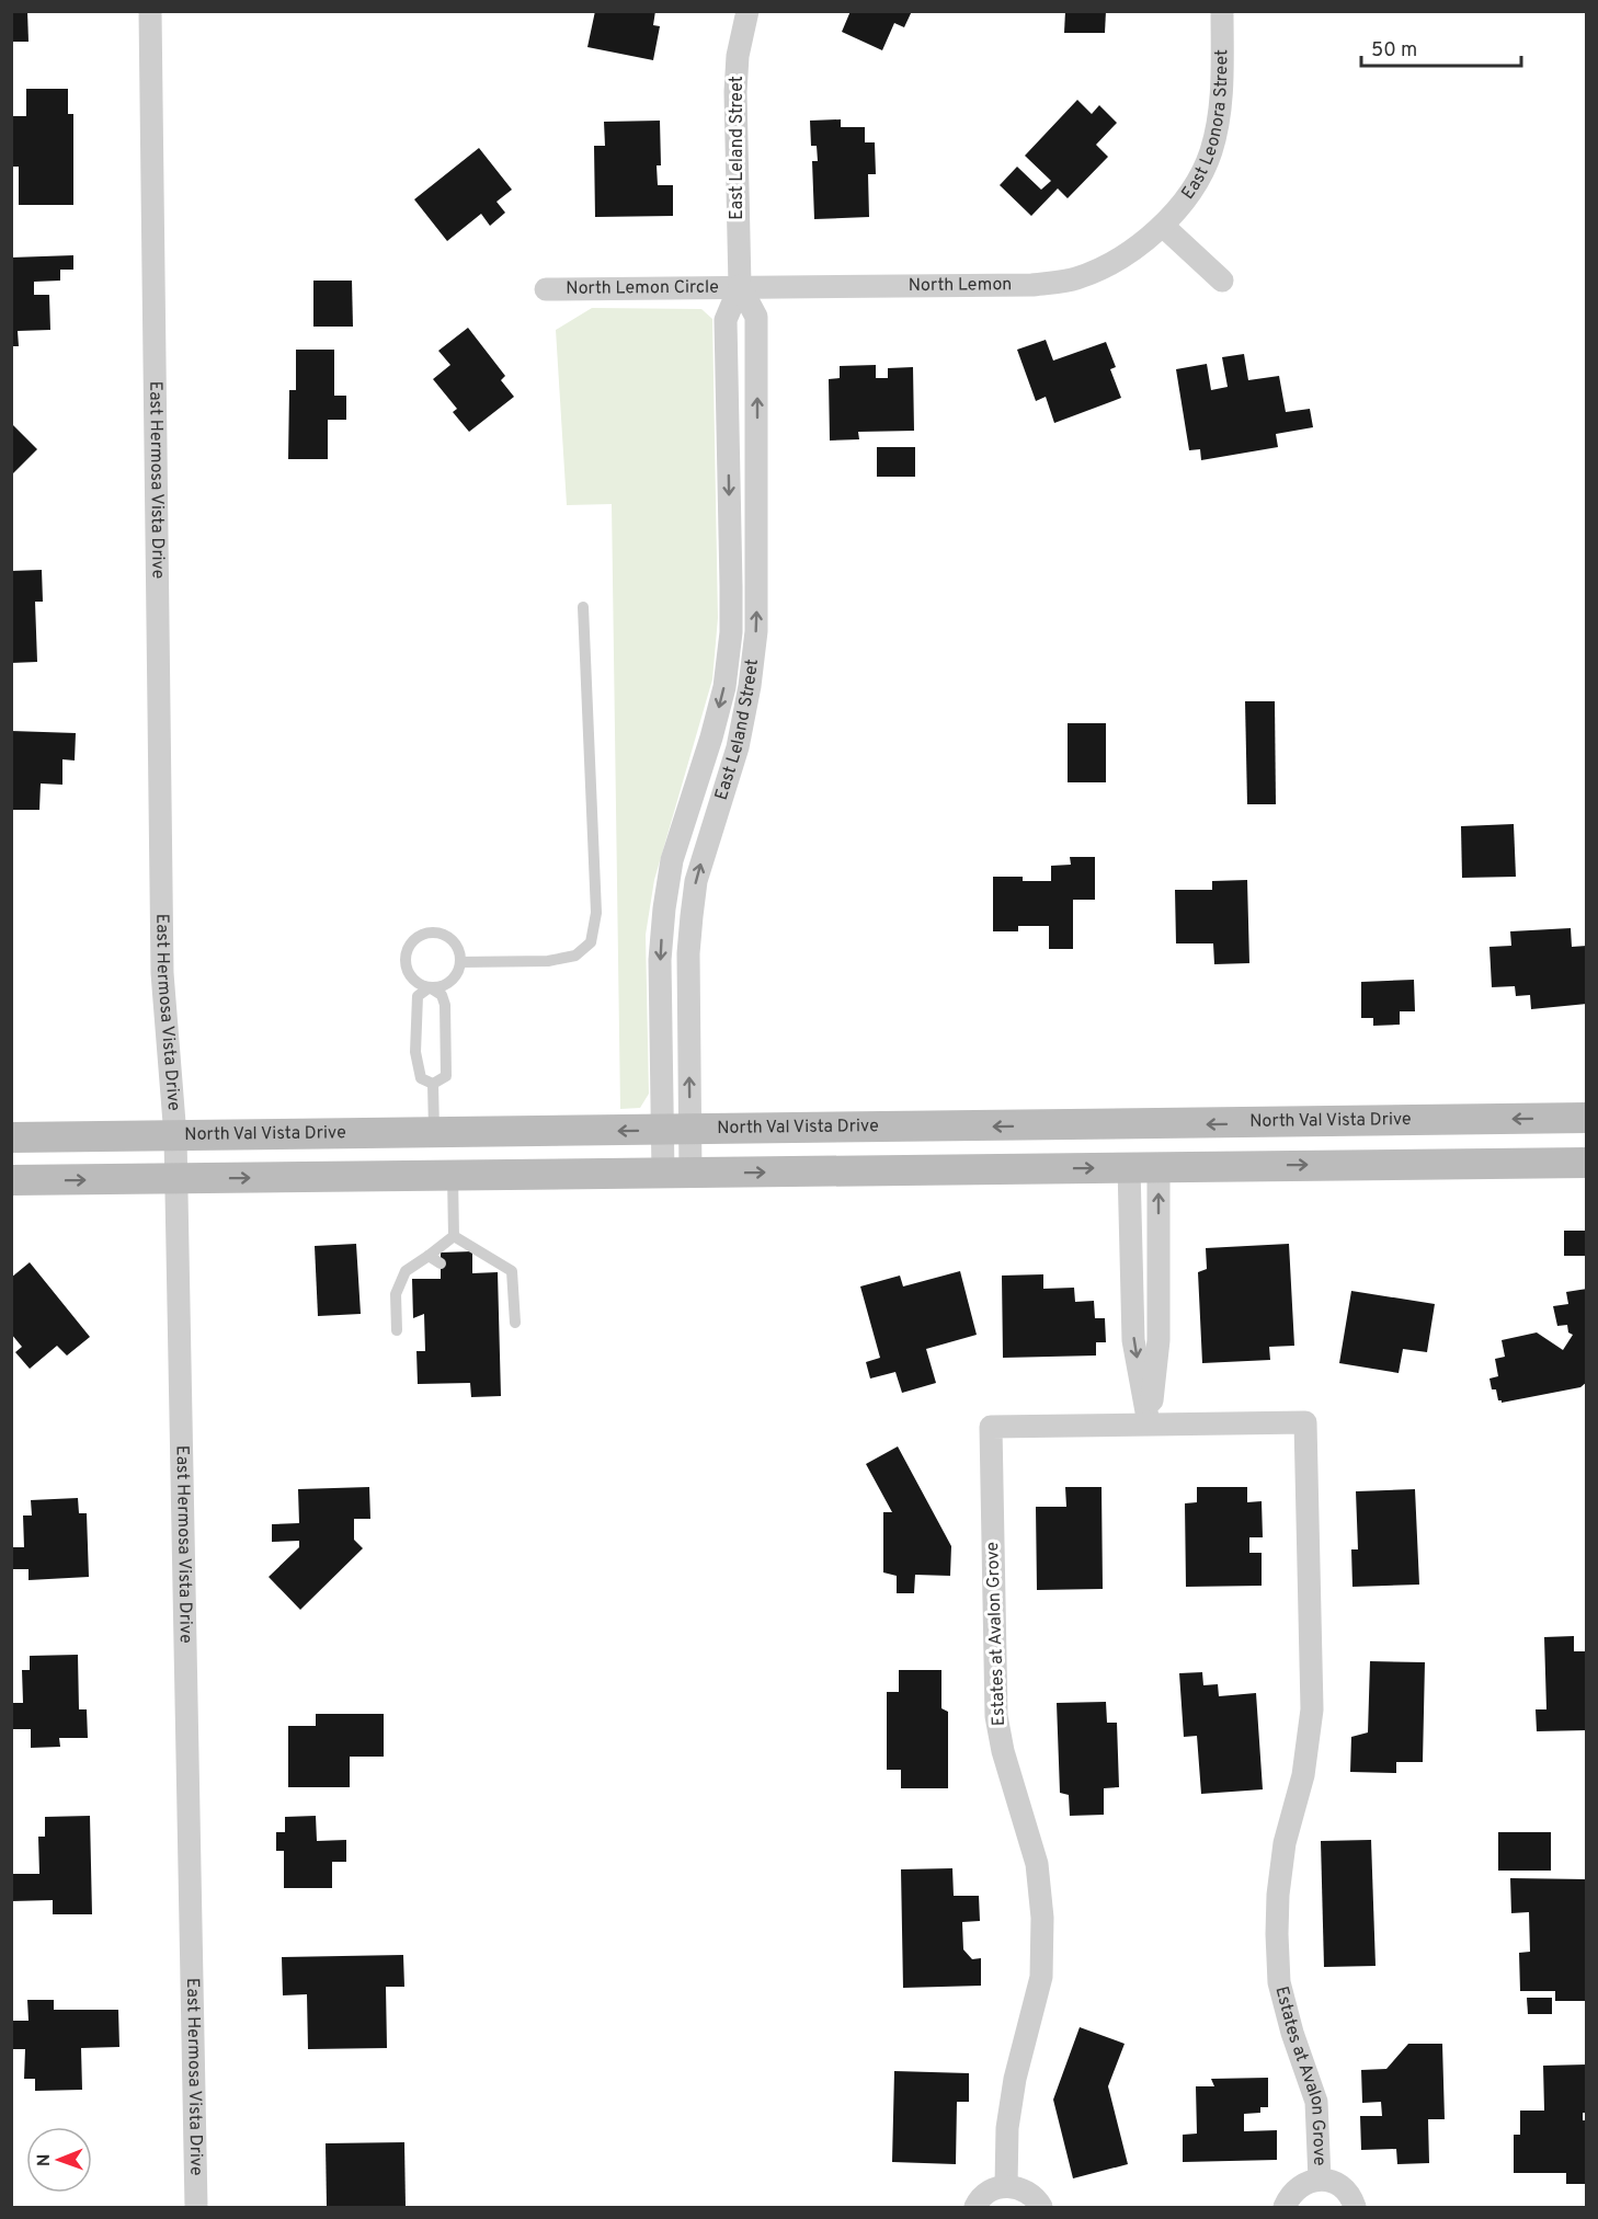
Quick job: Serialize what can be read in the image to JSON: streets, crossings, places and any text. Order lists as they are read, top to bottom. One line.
{"streets":{"main road":["North Val Vista Drive"],"street":["East Leonora Street","East Leland Street","North Lemon","North Lemon Circle","East Hermosa Vista Drive","Estates at Avalon Grove"]},"crossings":[["East Leonora Street","North Lemon"],["East Leland Street","North Lemon"],["East Leland Street","North Lemon Circle"],["East Leland Street","North Val Vista Drive"],["North Lemon","North Lemon Circle"],["East Hermosa Vista Drive","North Val Vista Drive"]],"scale_bar":"50 m","north":"left"}
